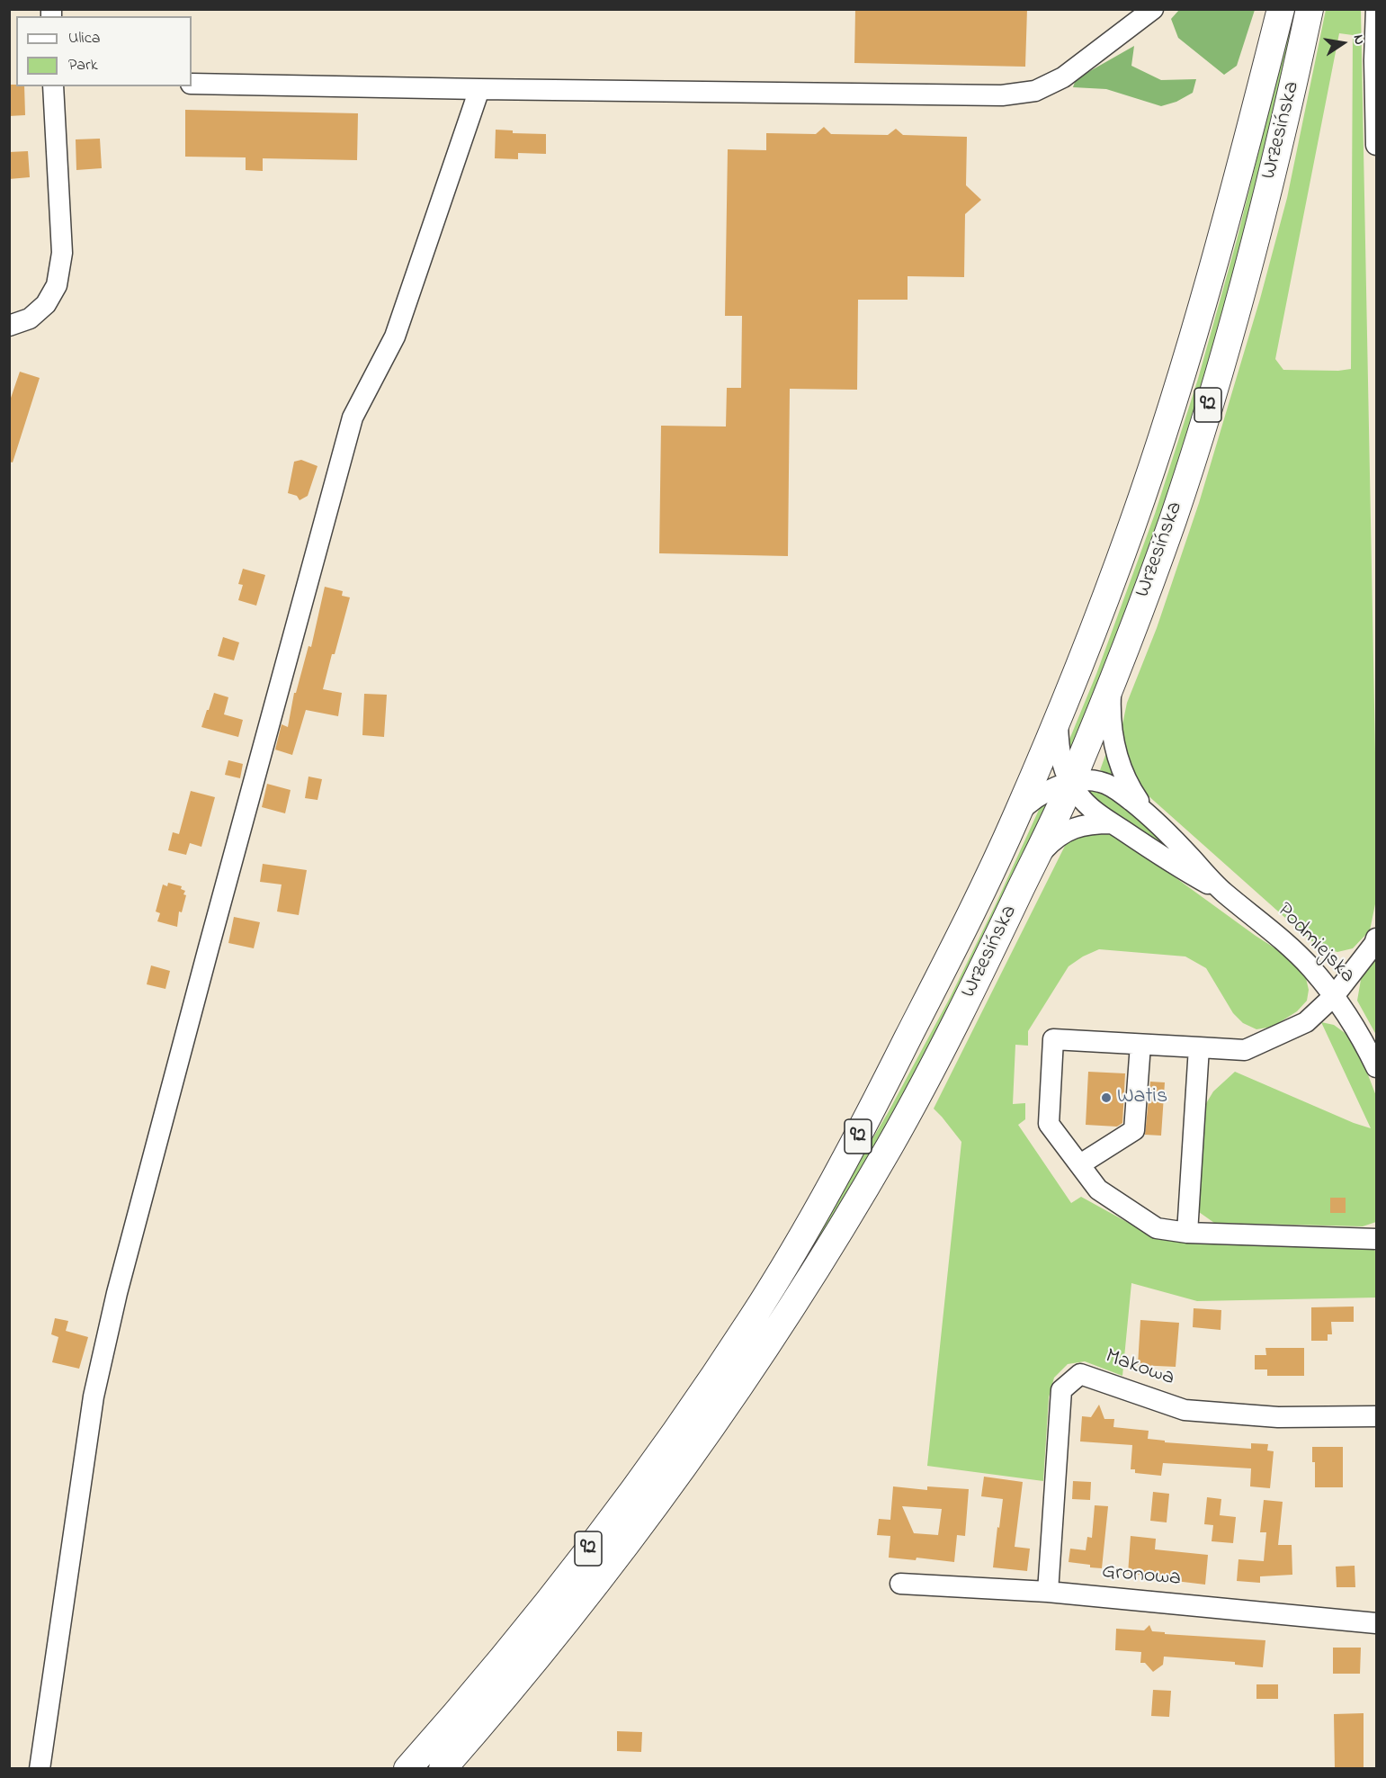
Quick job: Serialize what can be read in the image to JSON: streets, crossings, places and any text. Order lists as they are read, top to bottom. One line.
{"streets":{"main road":["Wrzesińska","92"],"street":["Podmiejska","Makowa","Gronowa"]},"crossings":[["Wrzesińska","Podmiejska"],["Makowa","Gronowa"]],"places":["Watis"],"legend":["Ulica","Park"],"north":"right"}
